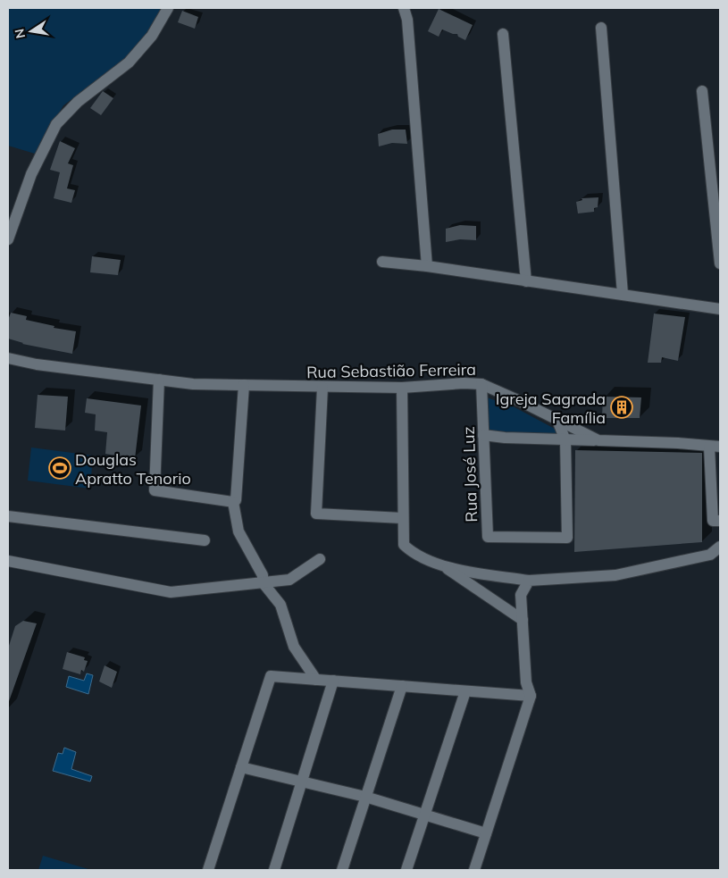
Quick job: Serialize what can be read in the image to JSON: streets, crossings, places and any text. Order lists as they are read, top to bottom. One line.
{"streets":{"street":["Rua Sebastião Ferreira","Rua José Luz"]},"crossings":[["Rua Sebastião Ferreira","Rua José Luz"]],"places":{"building":["Igreja Sagrada Família"],"sports":["Douglas Apratto Tenorio"]},"north":"left"}
